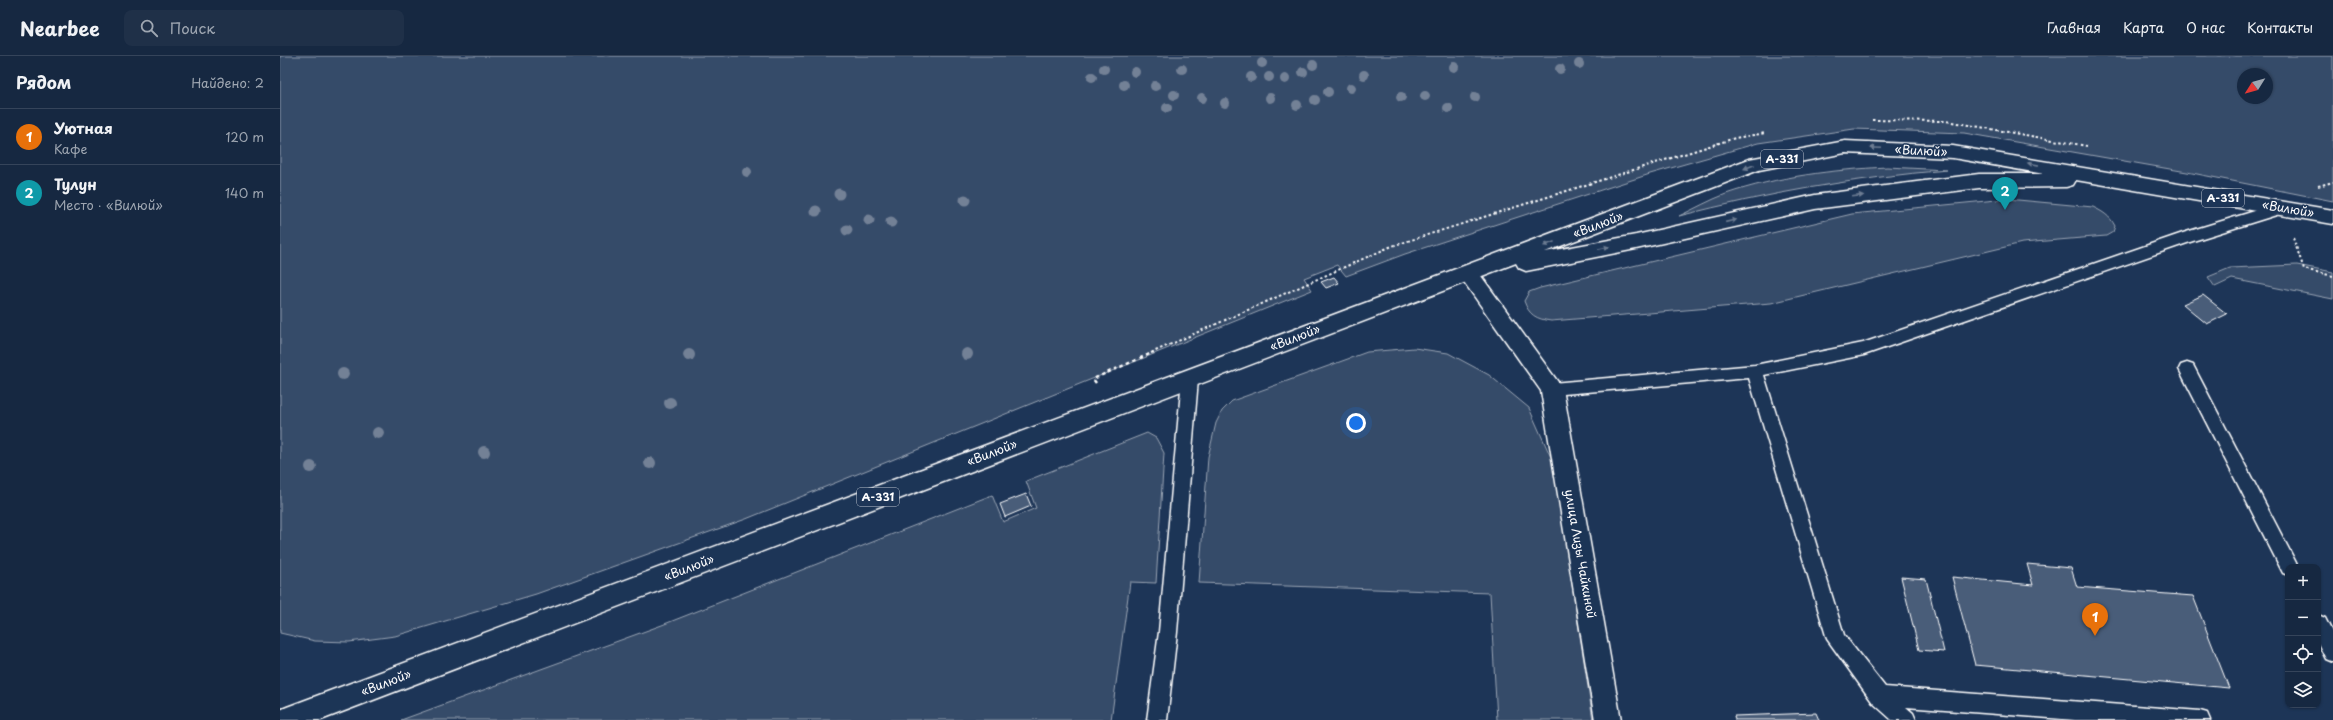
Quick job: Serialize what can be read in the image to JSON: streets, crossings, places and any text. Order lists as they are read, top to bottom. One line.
{"streets":{"main road":["«Вилюй»","А-331","улица Лизы Чайкиной"]},"north":"bottom left","page":{"header":"Nearbee","search":"Поиск","nav":["Главная","Карта","О нас","Контакты"],"heading":["Рядом","Найдено: 2"],"list":[{"mark":"1","name":"Уютная","note":"Кафе","value":"120 m"},{"mark":"2","name":"Тулун","note":"Место · «Вилюй»","value":"140 m"}],"pins":["2","1"],"map_buttons":["+","−"]}}
